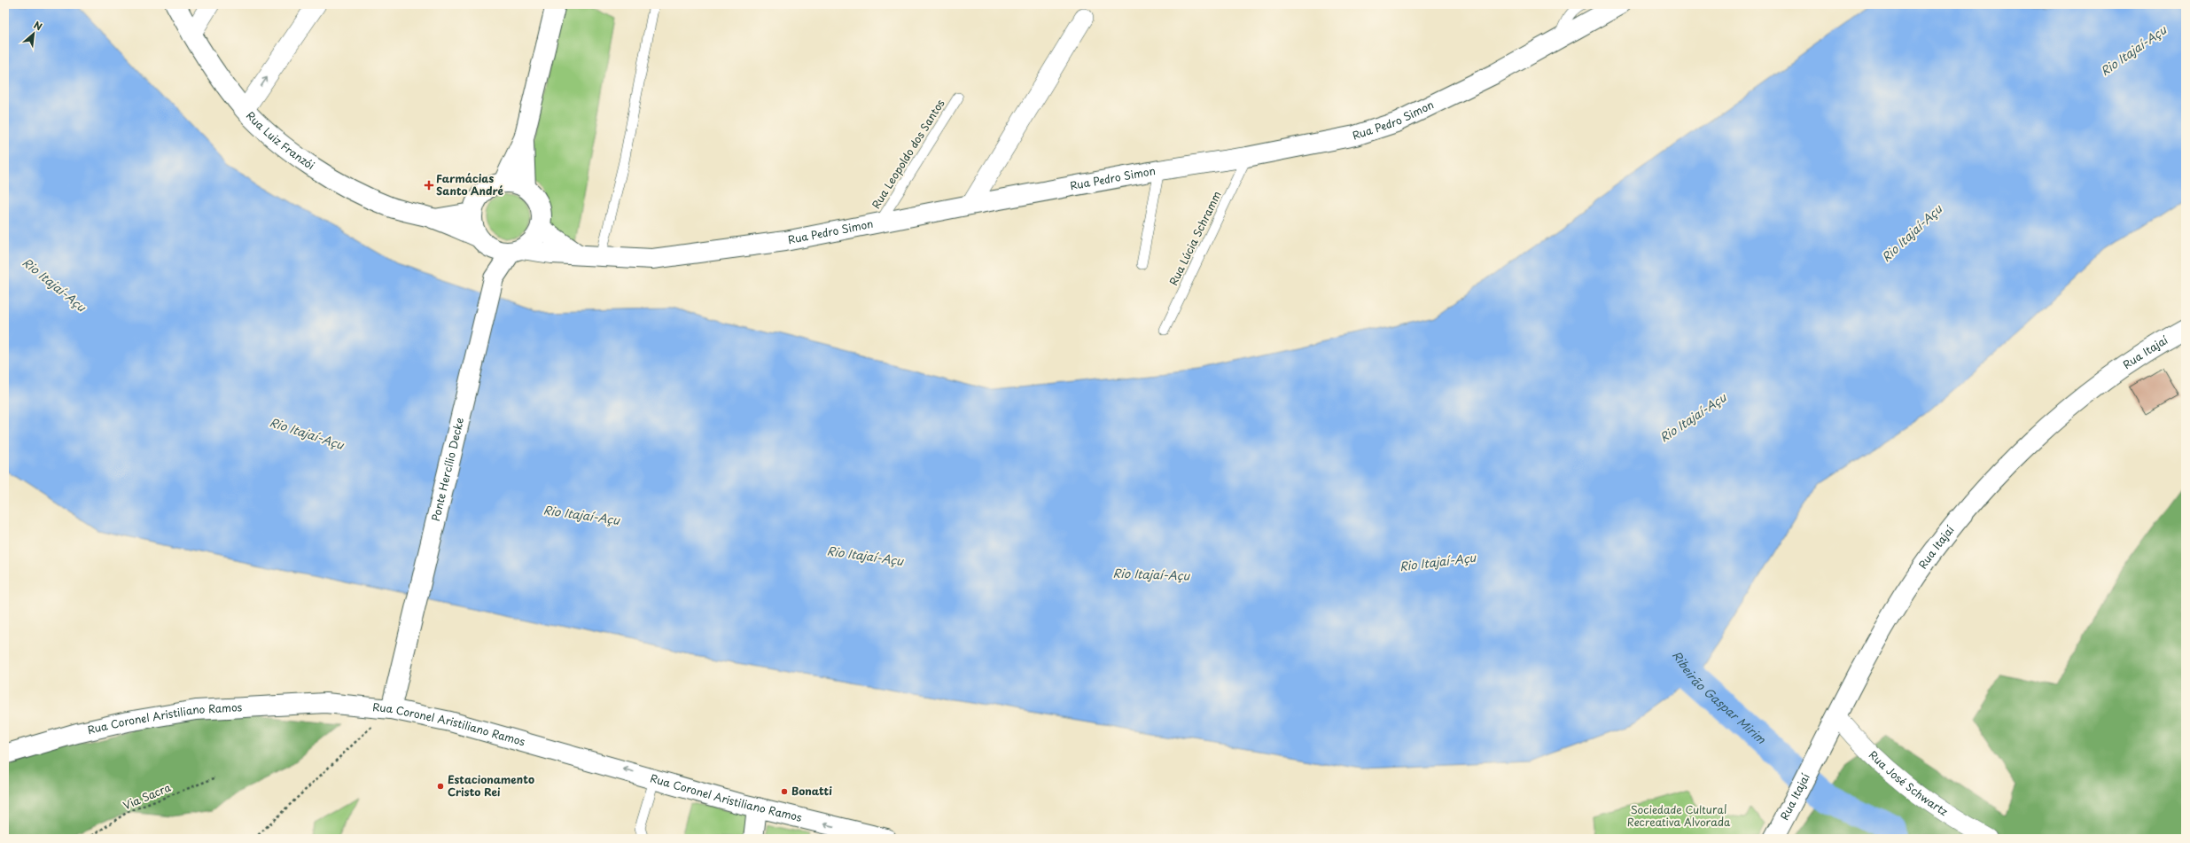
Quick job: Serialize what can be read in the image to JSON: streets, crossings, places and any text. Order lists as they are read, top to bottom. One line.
{"streets":{"main road":["Rua Pedro Simon","Rua Luiz Franzói","Rua Itajaí","Ponte Hercílio Decke","Rua Coronel Aristiliano Ramos"],"street":["Rua José Schwartz"],"lane":["Rua Leopoldo dos Santos","Rua Lúcia Schramm"],"path":["Via Sacra"]},"crossings":[["Rua Pedro Simon","Rua Luiz Franzói"],["Rua Pedro Simon","Rua Leopoldo dos Santos"],["Rua Pedro Simon","Rua Lúcia Schramm"],["Rua Itajaí","Rua José Schwartz"],["Ponte Hercílio Decke","Rua Coronel Aristiliano Ramos"]],"one_way":["Rua Coronel Aristiliano Ramos"],"water":["Rio Itajaí-Açu","Ribeirão Gaspar Mirim"],"parks":["Sociedade Cultural Recreativa Alvorada"],"places":{"health":["Farmácias Santo André"],"other":["Estacionamento Cristo Rei","Bonatti"]},"north":"top right"}
